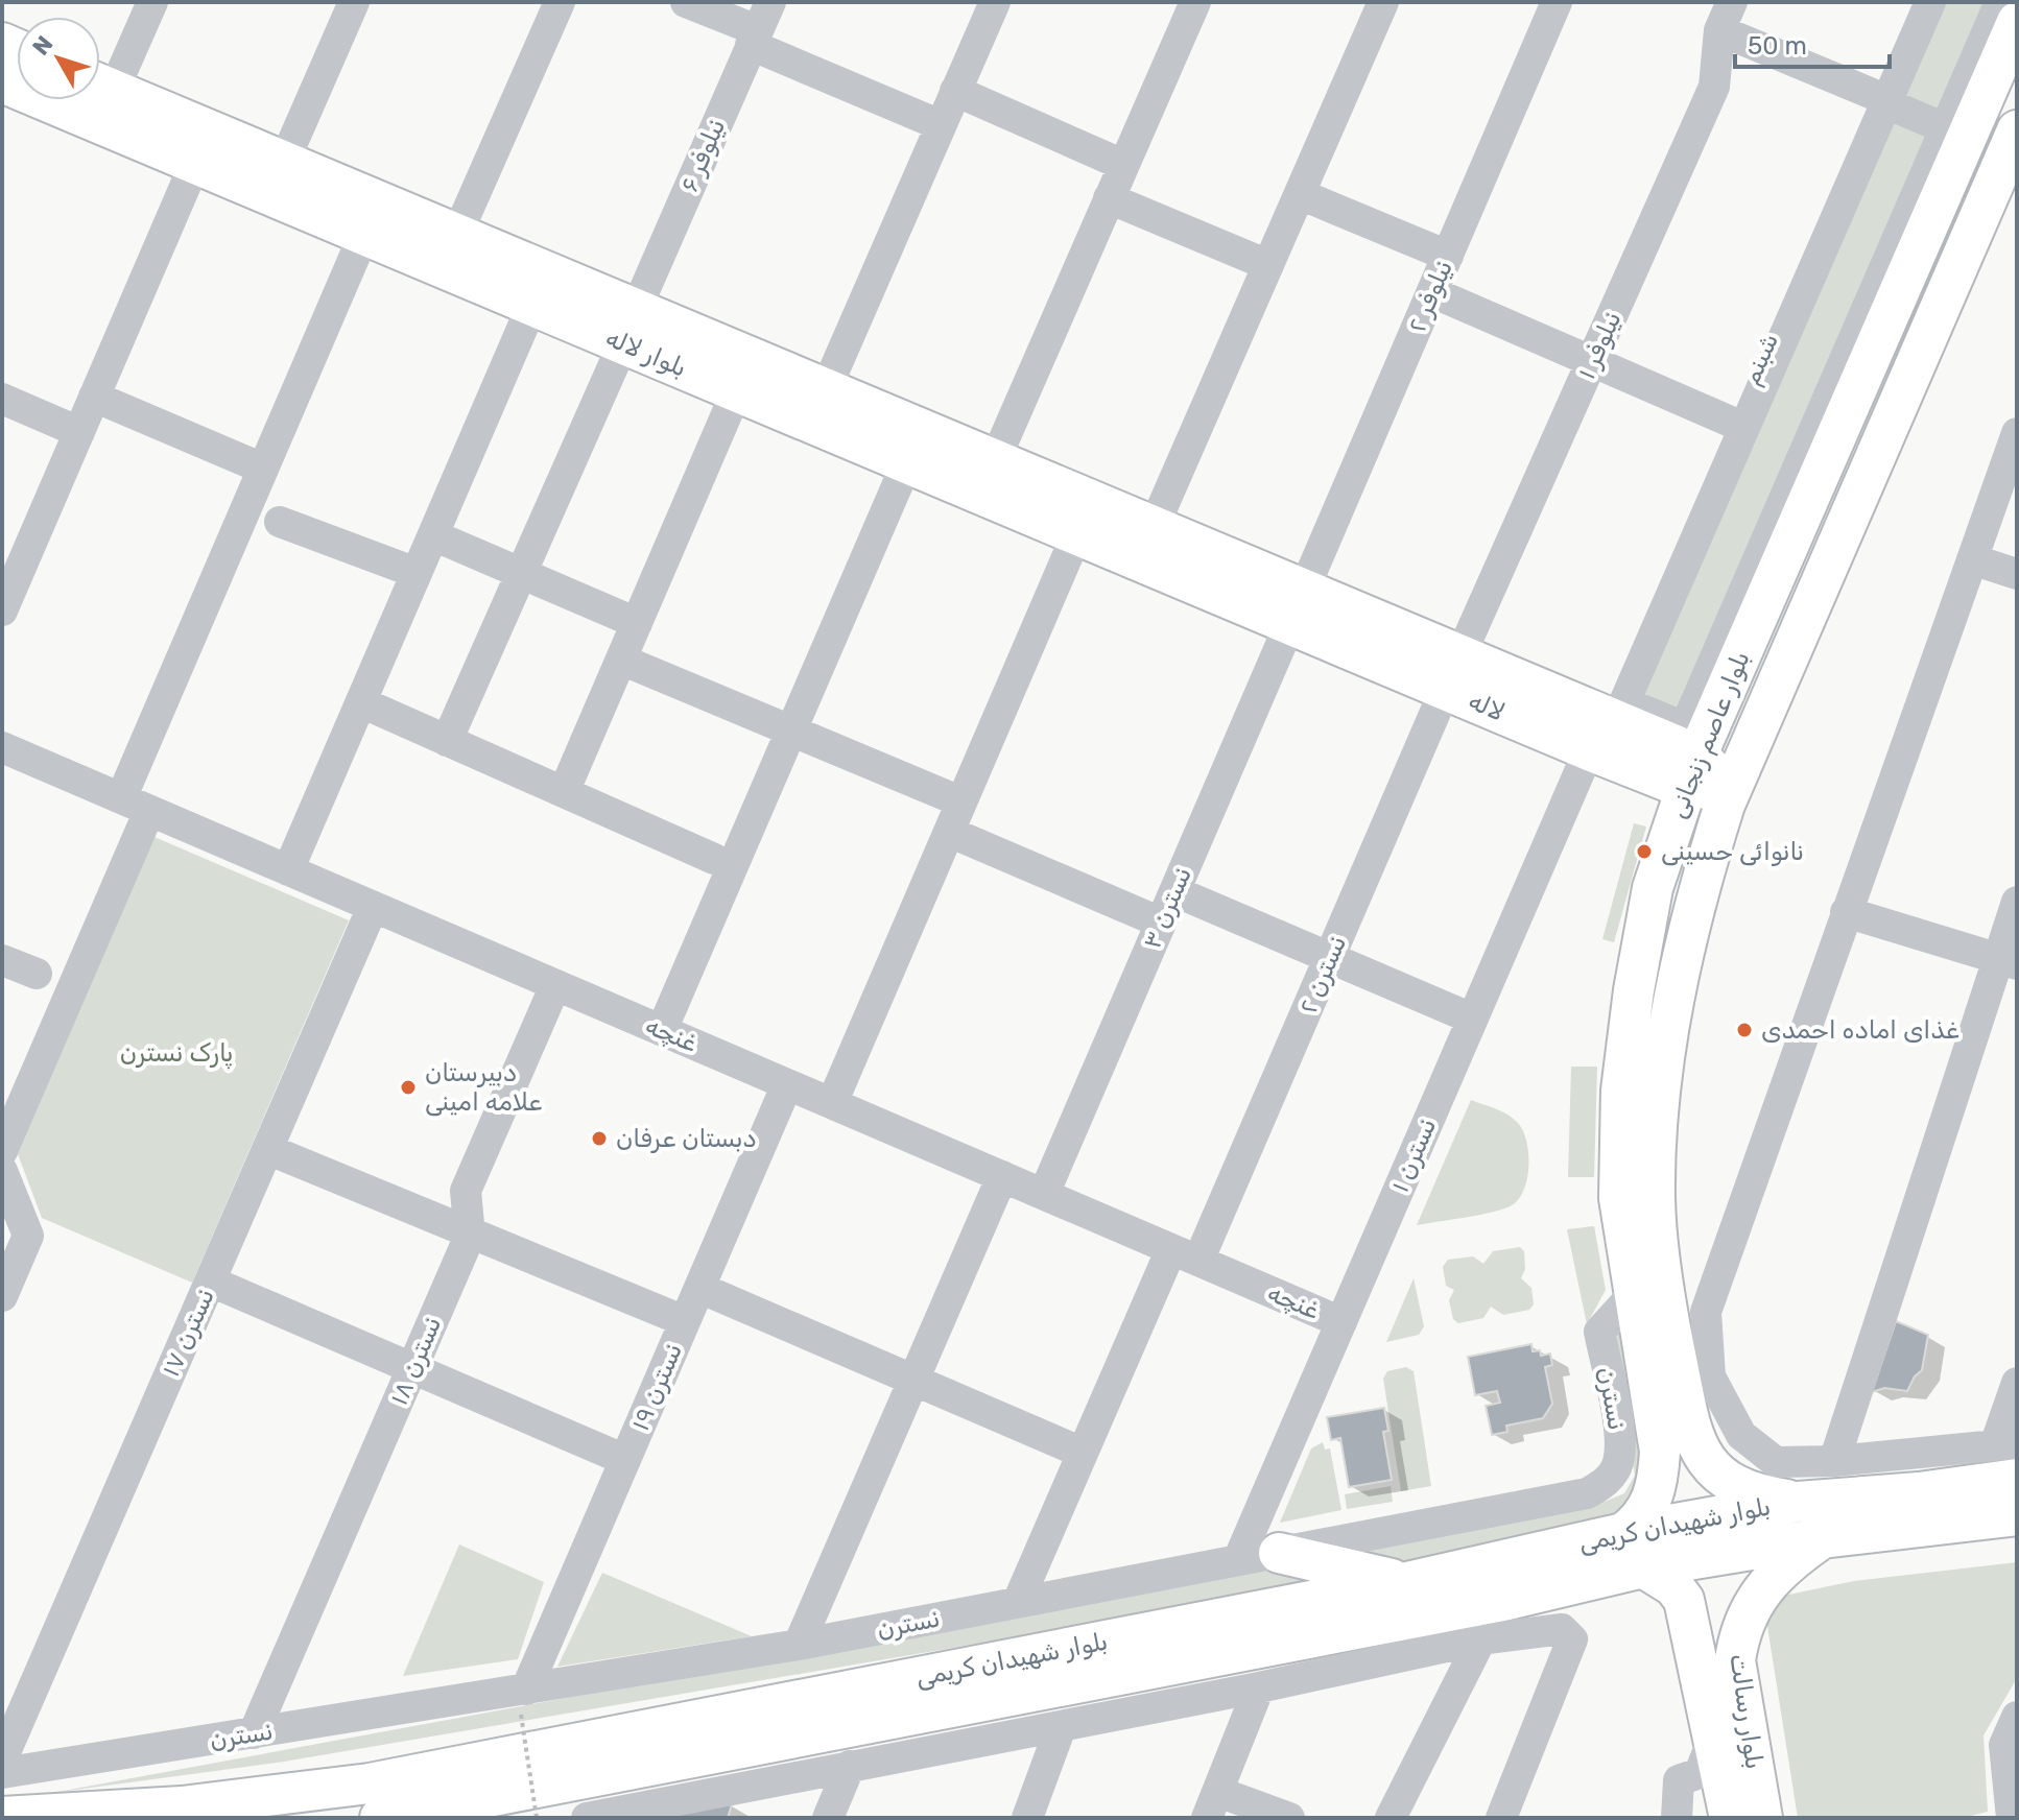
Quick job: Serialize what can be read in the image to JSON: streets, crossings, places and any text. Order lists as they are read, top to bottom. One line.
{"streets":{"main road":["بلوار لاله","لاله","بلوار عاصم زنجانی","بلوار شهیدان کریمی","بلوار رسالت"],"street":["نیلوفر ۶","نیلوفر ۲","نیلوفر ۱","شبنم","نسترن ۳","نسترن ۲","غنچه","نسترن ۱","نسترن ۱۷","نسترن ۱۸","نسترن ۱۹","نسترن"]},"crossings":[["نیلوفر ۶","بلوار لاله"],["نیلوفر ۲","بلوار لاله"],["نیلوفر ۲","لاله"],["نیلوفر ۲","نسترن ۳"],["نیلوفر ۱","لاله"],["نیلوفر ۱","نسترن ۲"],["بلوار لاله","لاله"],["بلوار لاله","نسترن ۳"],["شبنم","لاله"],["شبنم","نسترن ۱"],["لاله","بلوار عاصم زنجانی"],["لاله","نسترن ۳"],["لاله","نسترن ۲"],["لاله","نسترن ۱"],["بلوار عاصم زنجانی","نسترن"],["بلوار عاصم زنجانی","بلوار شهیدان کریمی"],["نسترن ۳","غنچه"],["نسترن ۲","غنچه"],["نسترن ۲","نسترن"],["غنچه","نسترن ۱"],["غنچه","نسترن ۱۷"],["غنچه","نسترن ۱۸"],["غنچه","نسترن ۱۹"],["نسترن ۱","نسترن"],["نسترن ۱۸","نسترن"],["نسترن ۱۹","نسترن"],["بلوار شهیدان کریمی","بلوار رسالت"]],"parks":["پارک نسترن"],"places":["نانوائی حسینی","غذای اماده احمدی","دبیرستان علامه امینی","دبستان عرفان"],"scale_bar":"50 m","north":"top left"}
